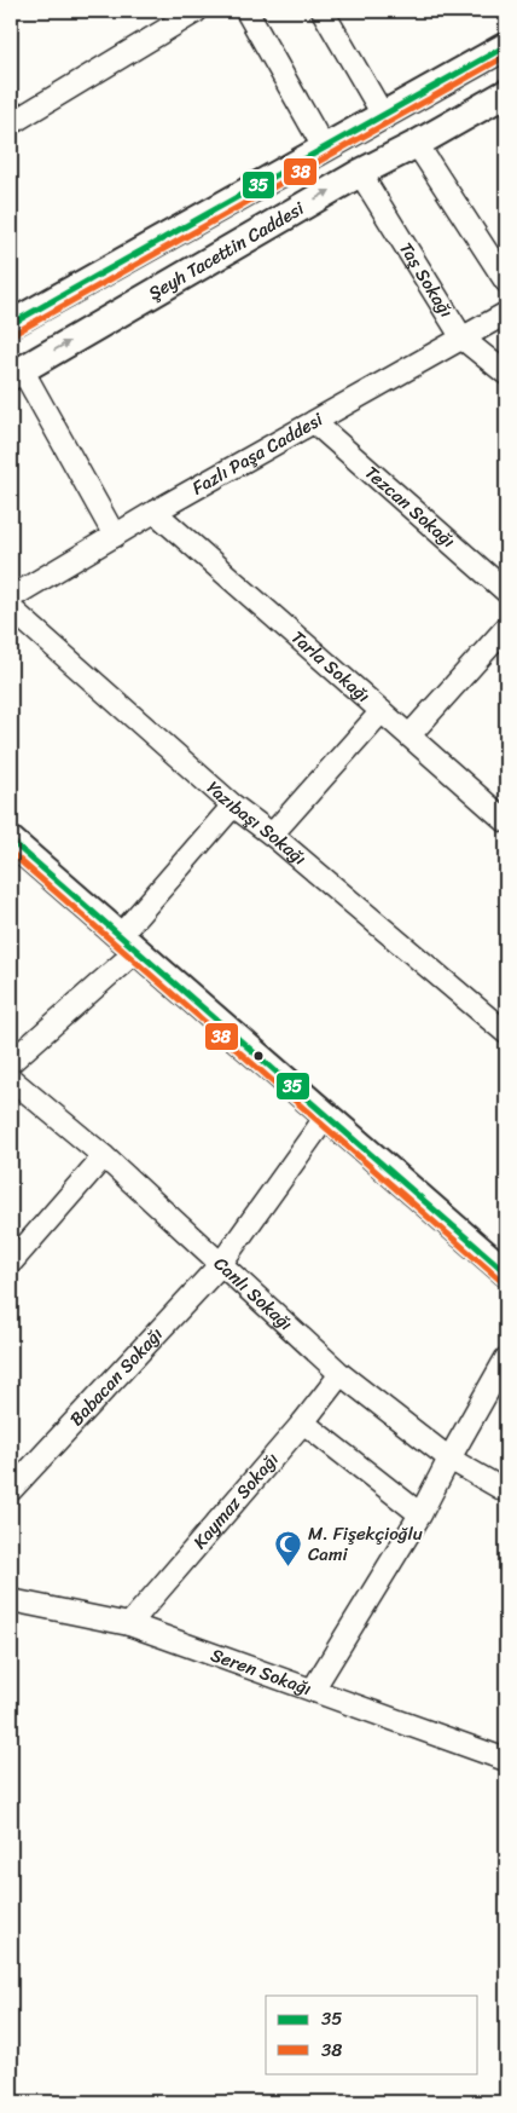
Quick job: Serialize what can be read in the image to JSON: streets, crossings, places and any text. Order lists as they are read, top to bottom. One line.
{"streets":{"street":["Şeyh Tacettin Caddesi","Taş Sokağı","Fazlı Paşa Caddesi","Tezcan Sokağı","Tarla Sokağı","Yazıbaşı Sokağı","Canlı Sokağı","Babacan Sokağı","Kaymaz Sokağı","Seren Sokağı"]},"crossings":[["Şeyh Tacettin Caddesi","Taş Sokağı"],["Taş Sokağı","Fazlı Paşa Caddesi"],["Fazlı Paşa Caddesi","Tezcan Sokağı"],["Fazlı Paşa Caddesi","Tarla Sokağı"],["Canlı Sokağı","Babacan Sokağı"],["Canlı Sokağı","Kaymaz Sokağı"],["Kaymaz Sokağı","Seren Sokağı"]],"places":{"mosque":["M. Fişekçioğlu Cami"]},"lines":["transit line 35","transit line 38"],"legend":["35","38"]}
